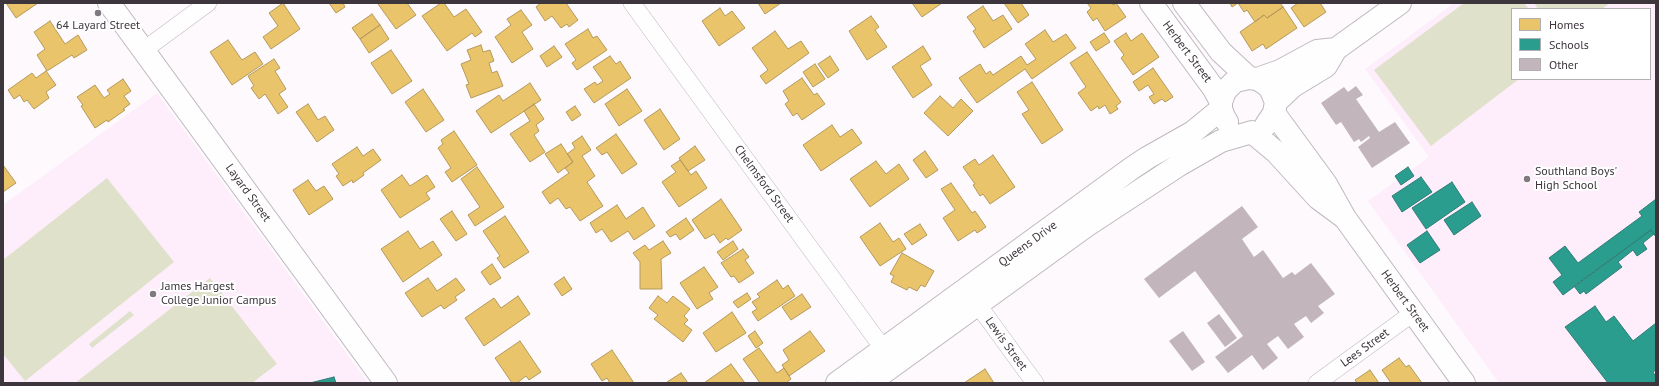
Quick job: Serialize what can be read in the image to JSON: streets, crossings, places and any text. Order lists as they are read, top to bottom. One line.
{"streets":{"main road":["Herbert Street","Layard Street","Queens Drive"],"street":["Chelmsford Street","Lewis Street","Lees Street"]},"crossings":[["Herbert Street","Queens Drive"],["Herbert Street","Lees Street"],["Chelmsford Street","Queens Drive"],["Queens Drive","Lewis Street"]],"places":["64 Layard Street","Southland Boys' High School","James Hargest College Junior Campus"],"legend":["Homes","Schools","Other"]}
